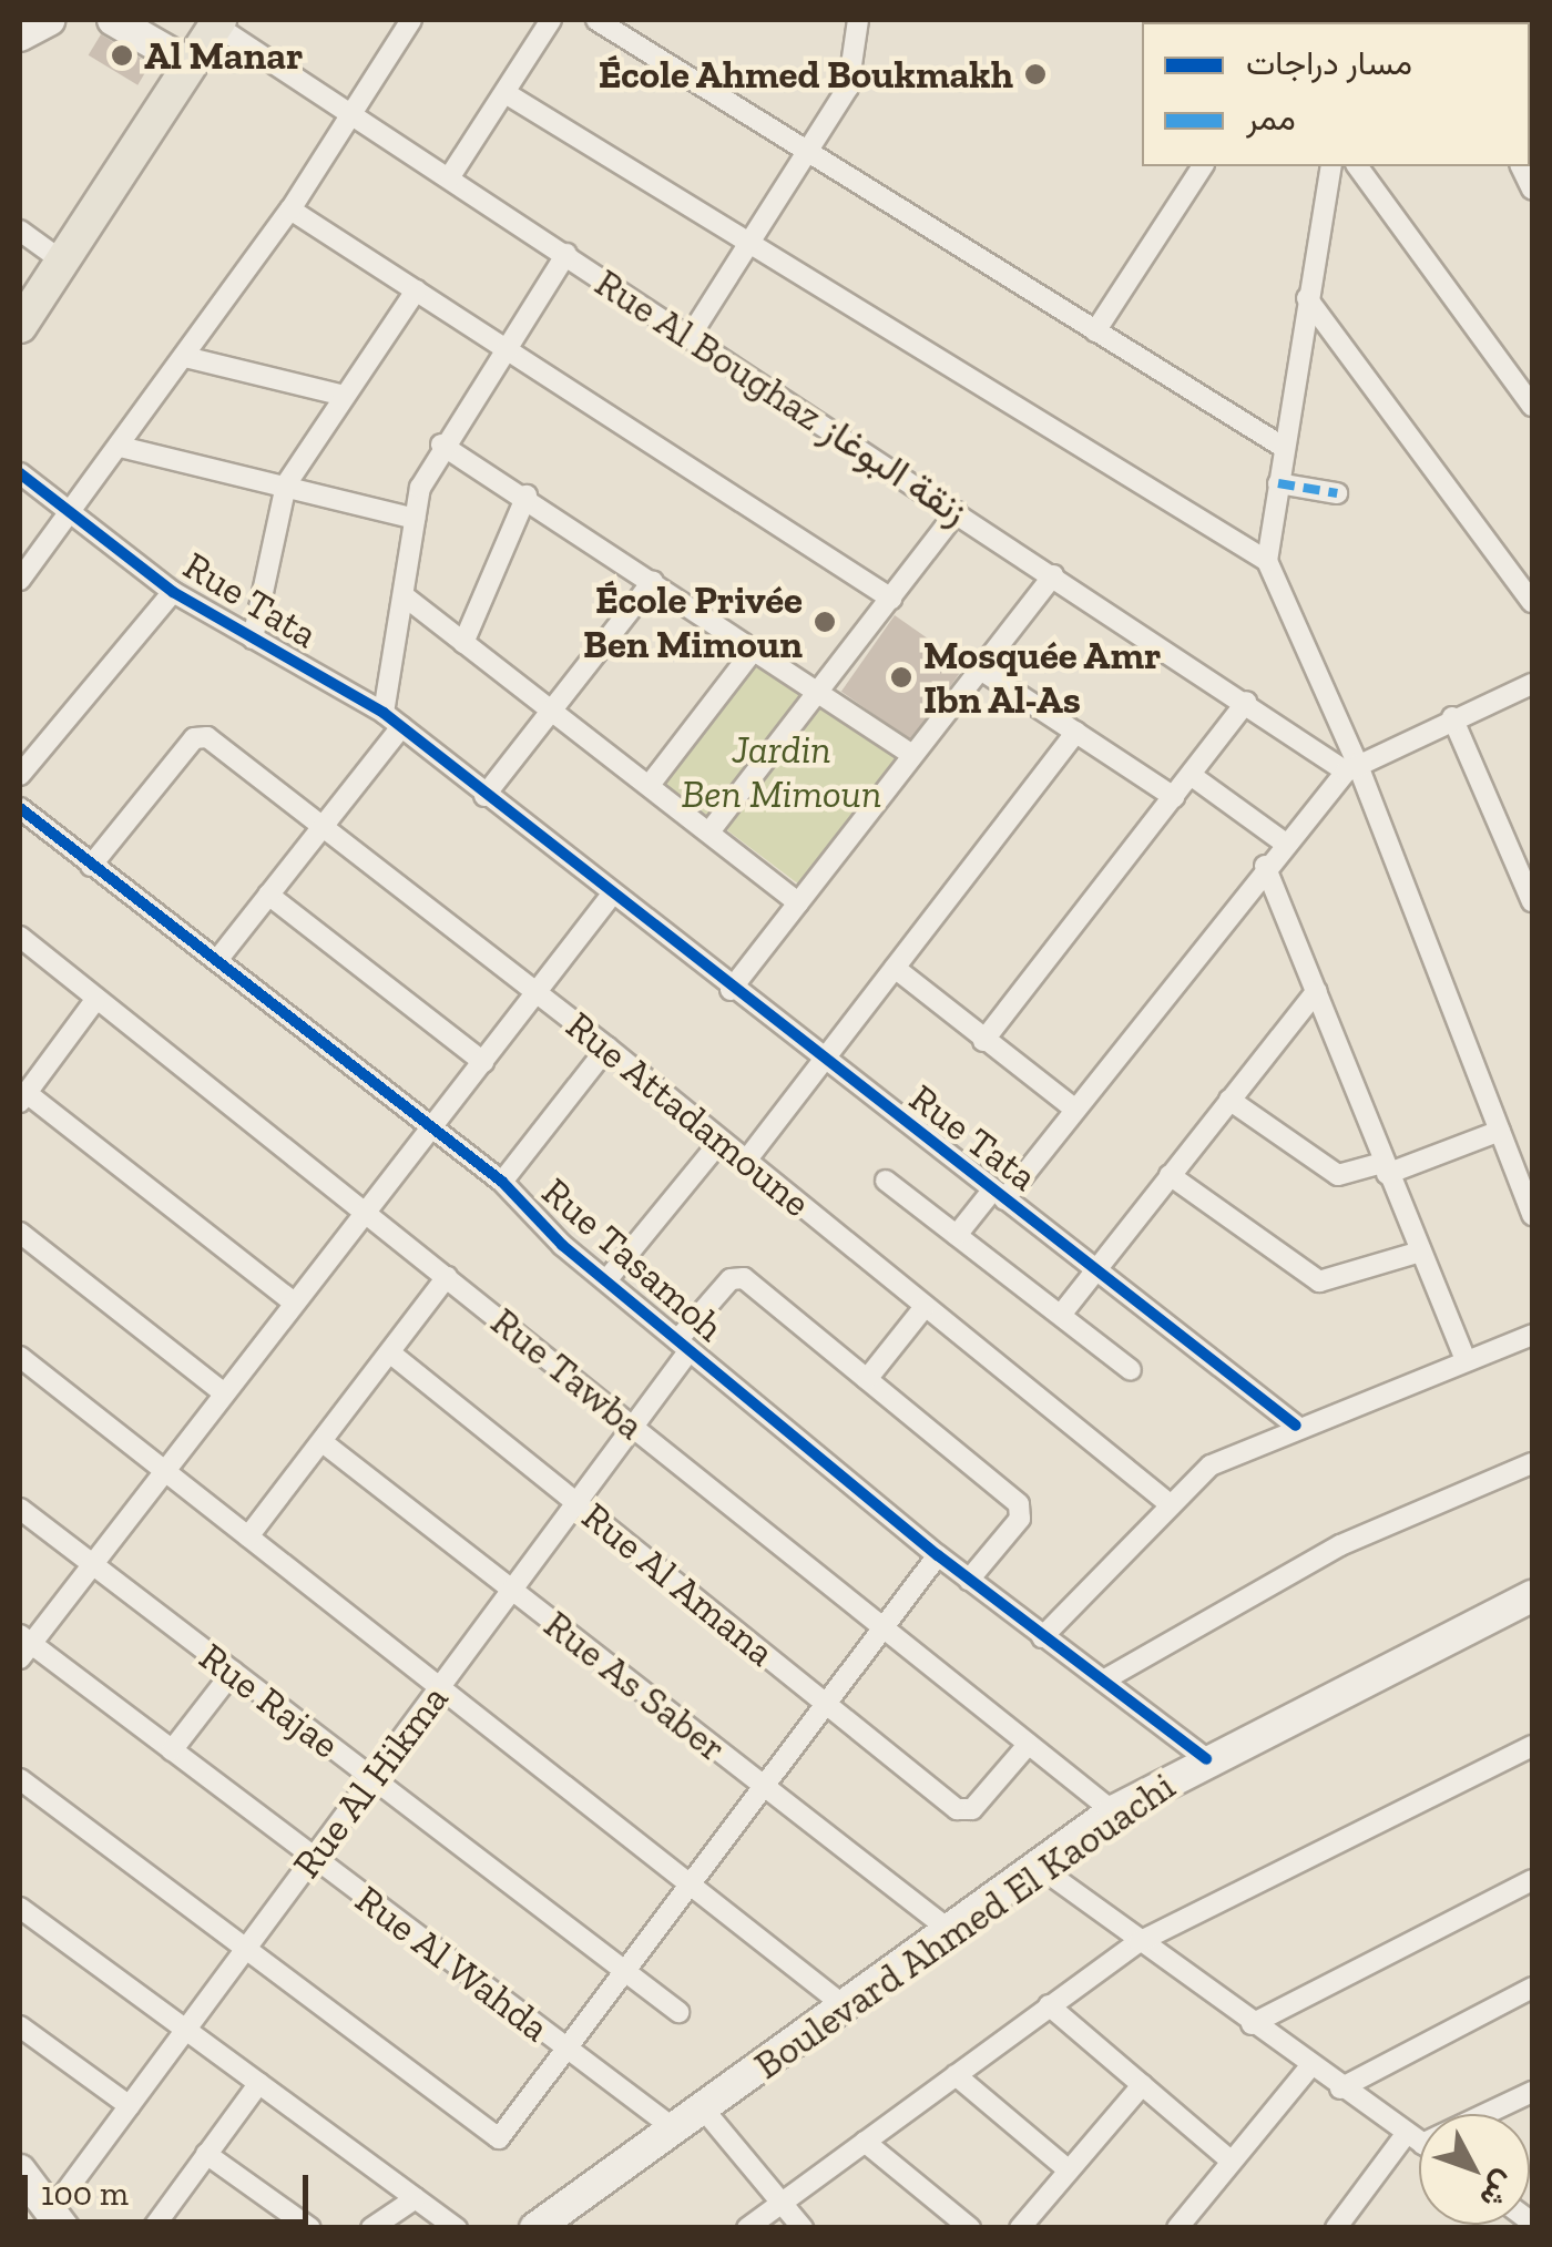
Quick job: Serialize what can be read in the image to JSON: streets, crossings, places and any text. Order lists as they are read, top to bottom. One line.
{"streets":{"street":["Rue Al Boughaz زنقة البوغاز","Rue Tata","Rue Attadamoune","Rue Tasamoh","Rue Tawba","Rue Al Amana","Rue As Saber","Rue Rajae","Rue Al Hikma","Boulevard Ahmed El Kaouachi","Rue Al Wahda"]},"crossings":[["Rue Attadamoune","Rue Tasamoh"],["Rue Tasamoh","Rue Al Hikma"],["Rue Tasamoh","Boulevard Ahmed El Kaouachi"],["Rue Tawba","Rue Al Amana"],["Rue Tawba","Rue Al Hikma"],["Rue Tawba","Boulevard Ahmed El Kaouachi"],["Rue Al Amana","Rue Al Hikma"],["Rue As Saber","Rue Al Hikma"],["Rue As Saber","Boulevard Ahmed El Kaouachi"],["Rue Rajae","Rue Al Hikma"],["Rue Al Hikma","Rue Al Wahda"],["Boulevard Ahmed El Kaouachi","Rue Al Wahda"]],"parks":["Jardin Ben Mimoun"],"places":["Al Manar","École Ahmed Boukmakh","École Privée Ben Mimoun","Mosquée Amr Ibn Al-As"],"legend":["مسار دراجات","ممر"],"scale_bar":"100 m","north":"bottom right"}
